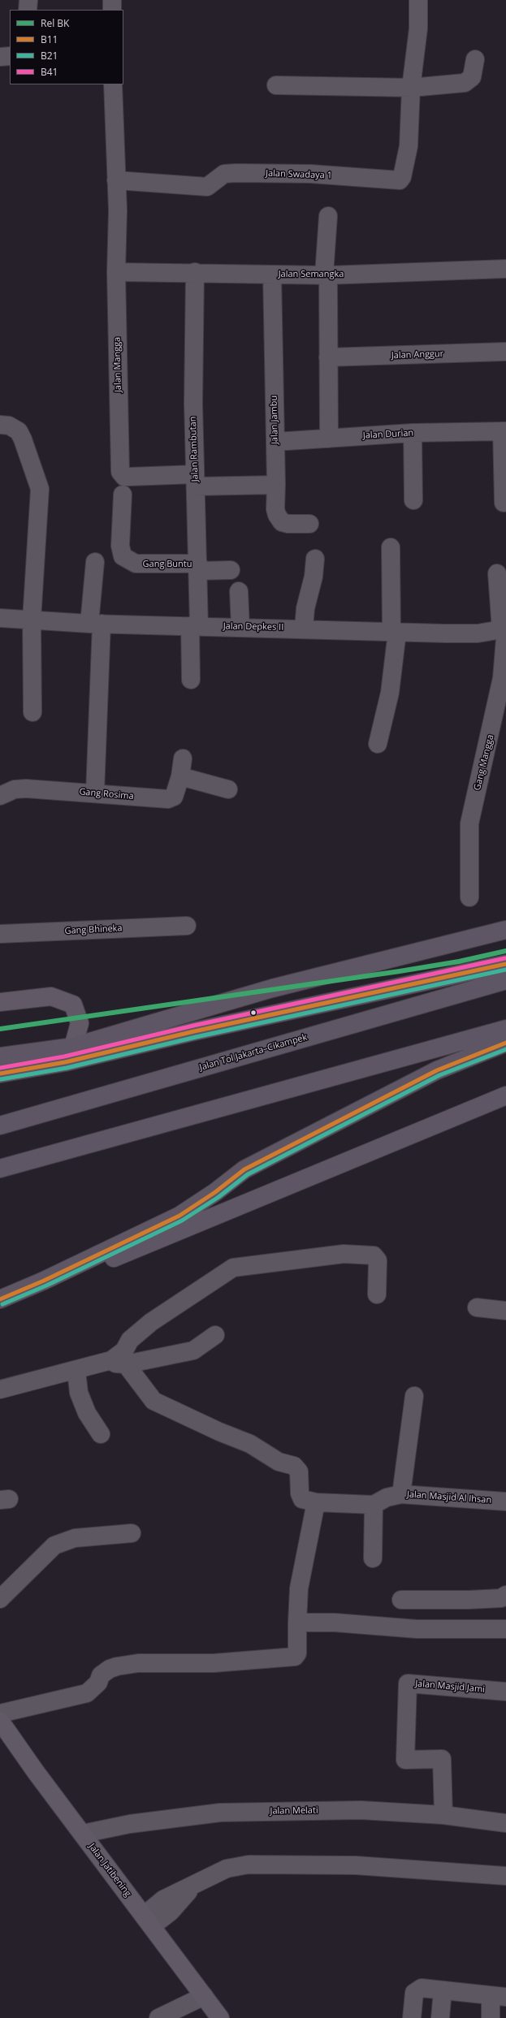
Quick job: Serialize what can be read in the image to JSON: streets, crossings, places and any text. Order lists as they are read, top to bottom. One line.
{"streets":{"highway":["Jalan Tol Jakarta–Cikampek"],"main road":["Jalan Jatibening"],"street":["Jalan Swadaya 1","Jalan Semangka","Jalan Anggur","Jalan Mangga","Jalan Jambu","Jalan Durian","Jalan Rambutan","Gang Buntu","Jalan Depkes II","Gang Mangga","Gang Rosima","Gang Bhineka","Jalan Masjid Al Ihsan","Jalan Masjid Jami","Jalan Melati"]},"crossings":[["Jalan Swadaya 1","Jalan Mangga"],["Jalan Semangka","Jalan Mangga"],["Jalan Semangka","Jalan Jambu"],["Jalan Semangka","Jalan Rambutan"],["Jalan Mangga","Jalan Rambutan"],["Jalan Jambu","Jalan Durian"],["Jalan Rambutan","Gang Buntu"],["Jalan Rambutan","Jalan Depkes II"],["Jalan Depkes II","Gang Mangga"],["Jalan Masjid Jami","Jalan Melati"],["Jalan Melati","Jalan Jatibening"]],"lines":["rail line BK","transit line B41","transit line B11","transit line B21"],"legend":["Rel BK","B11","B21","B41"]}
